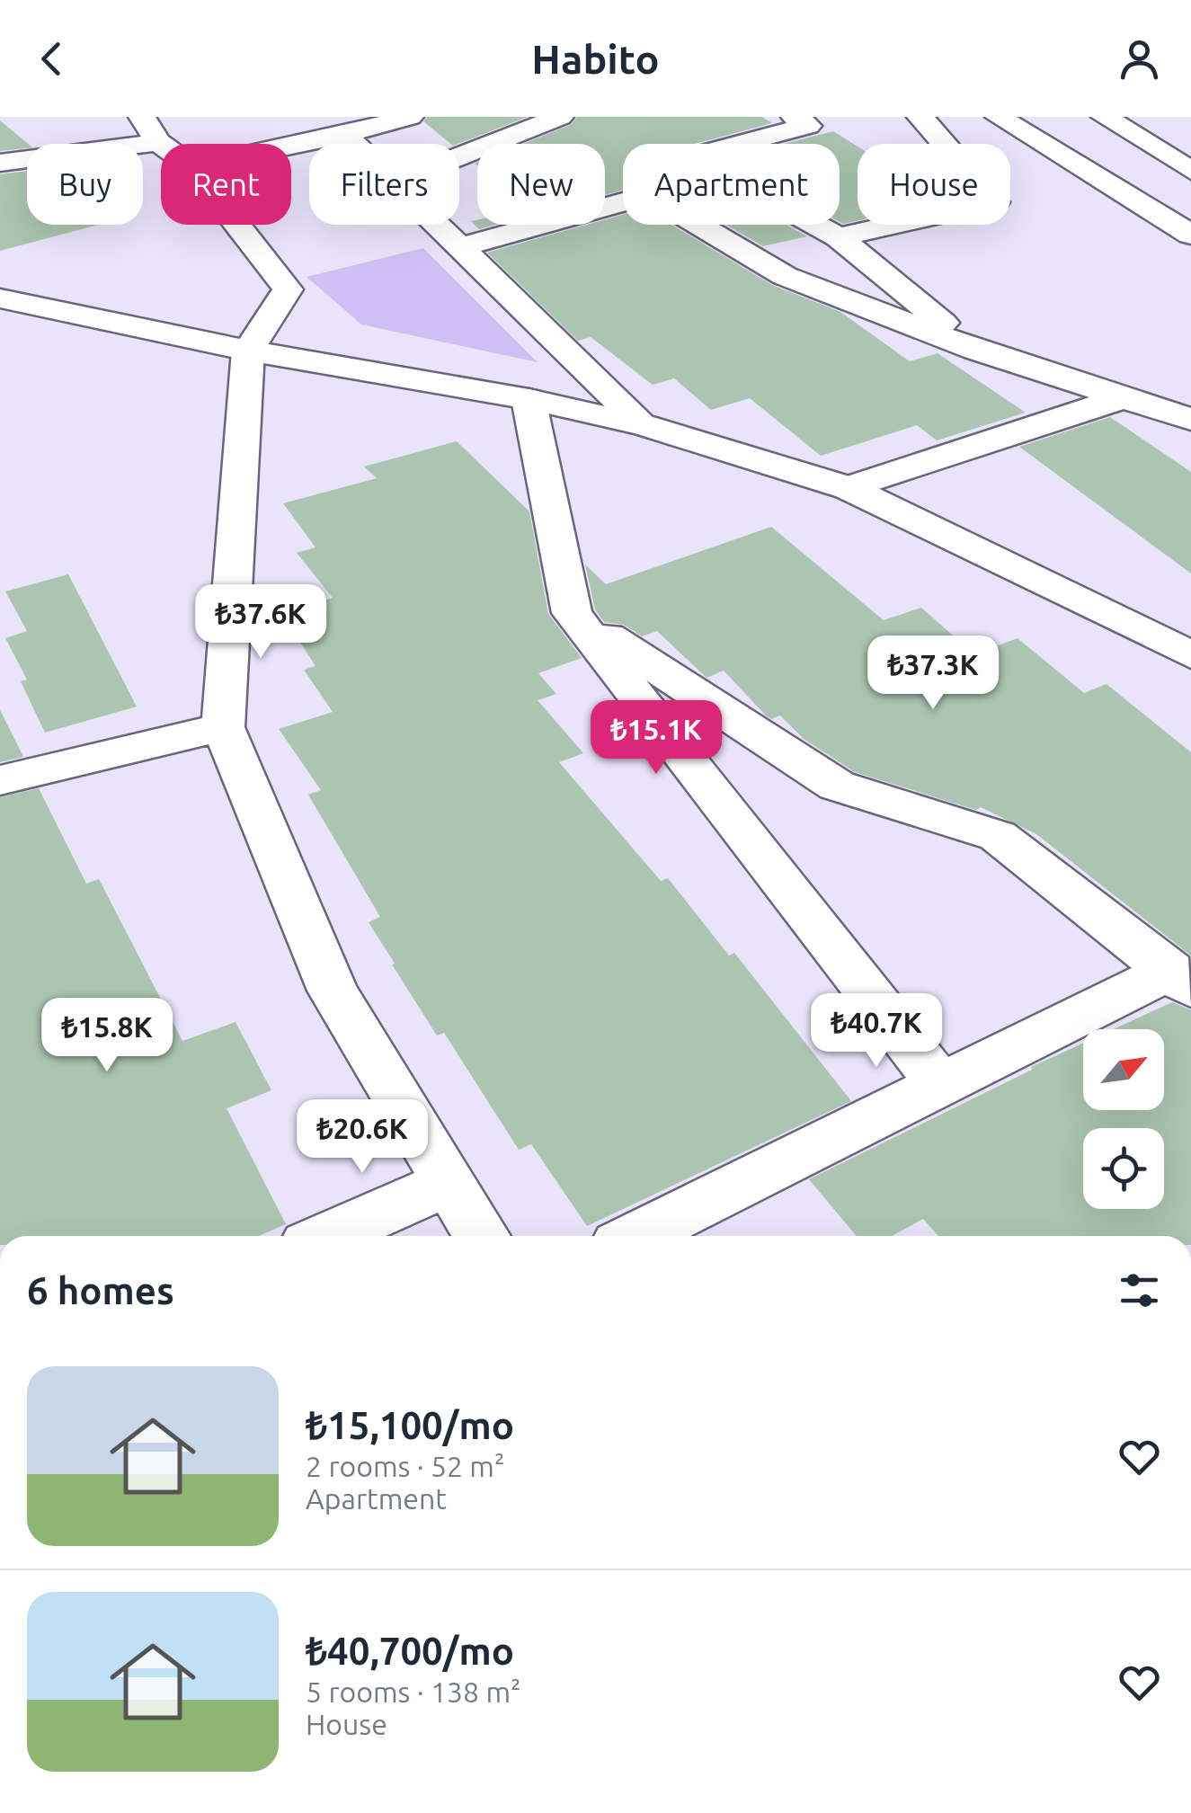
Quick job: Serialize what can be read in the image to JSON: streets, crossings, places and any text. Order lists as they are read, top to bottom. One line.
{"north":"top right","page":{"header":"Habito","chip":["Buy","Rent","Filters","New","Apartment","House"],"price":["₺37.6K","₺37.3K","₺15.1K","₺40.7K","₺15.8K","₺20.6K"],"heading":"6 homes","list":[{"name":"₺15,100/mo","note":"2 rooms · 52 m² · Apartment"},{"name":"₺40,700/mo","note":"5 rooms · 138 m² · House"}]}}
